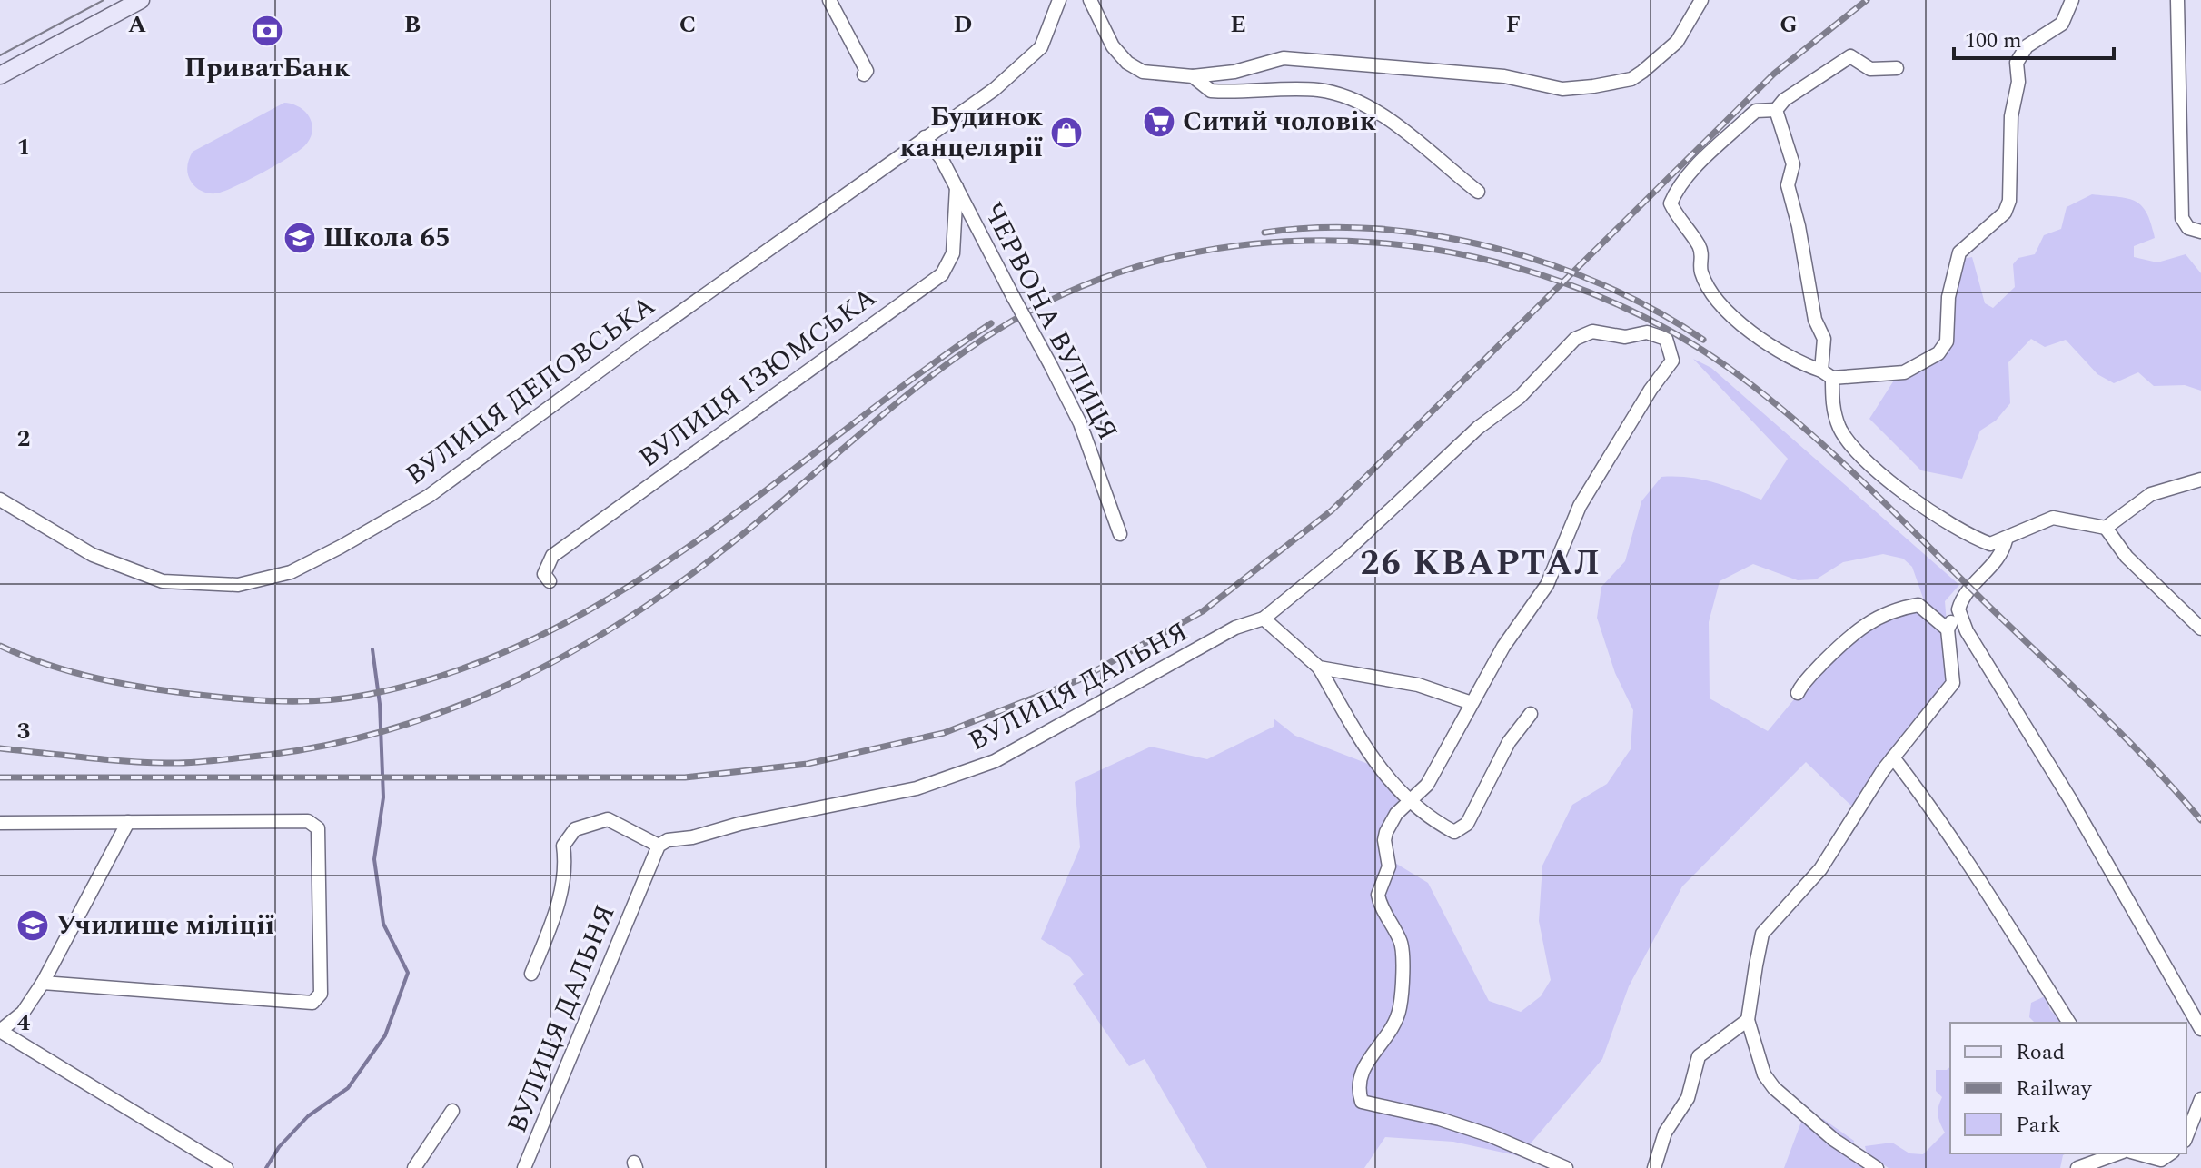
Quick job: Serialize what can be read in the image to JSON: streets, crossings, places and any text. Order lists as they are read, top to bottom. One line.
{"streets":{"street":["ЧЕРВОНА ВУЛИЦЯ","ВУЛИЦЯ ІЗЮМСЬКА","ВУЛИЦЯ ДЕПОВСЬКА","ВУЛИЦЯ ДАЛЬНЯ"]},"crossings":[["ЧЕРВОНА ВУЛИЦЯ","ВУЛИЦЯ ІЗЮМСЬКА"],["ЧЕРВОНА ВУЛИЦЯ","ВУЛИЦЯ ДЕПОВСЬКА"]],"districts":["26 КВАРТАЛ"],"places":{"bank":["ПриватБанк"],"supermarket":["Ситий чоловік"],"shop":["Будинок канцелярії"],"school or university":["Школа 65","Училище міліції"]},"legend":["Road","Railway","Park"],"scale_bar":"100 m","grid":{"columns":["A","B","C","D","E","F","G"],"rows":["1","2","3","4"]}}
